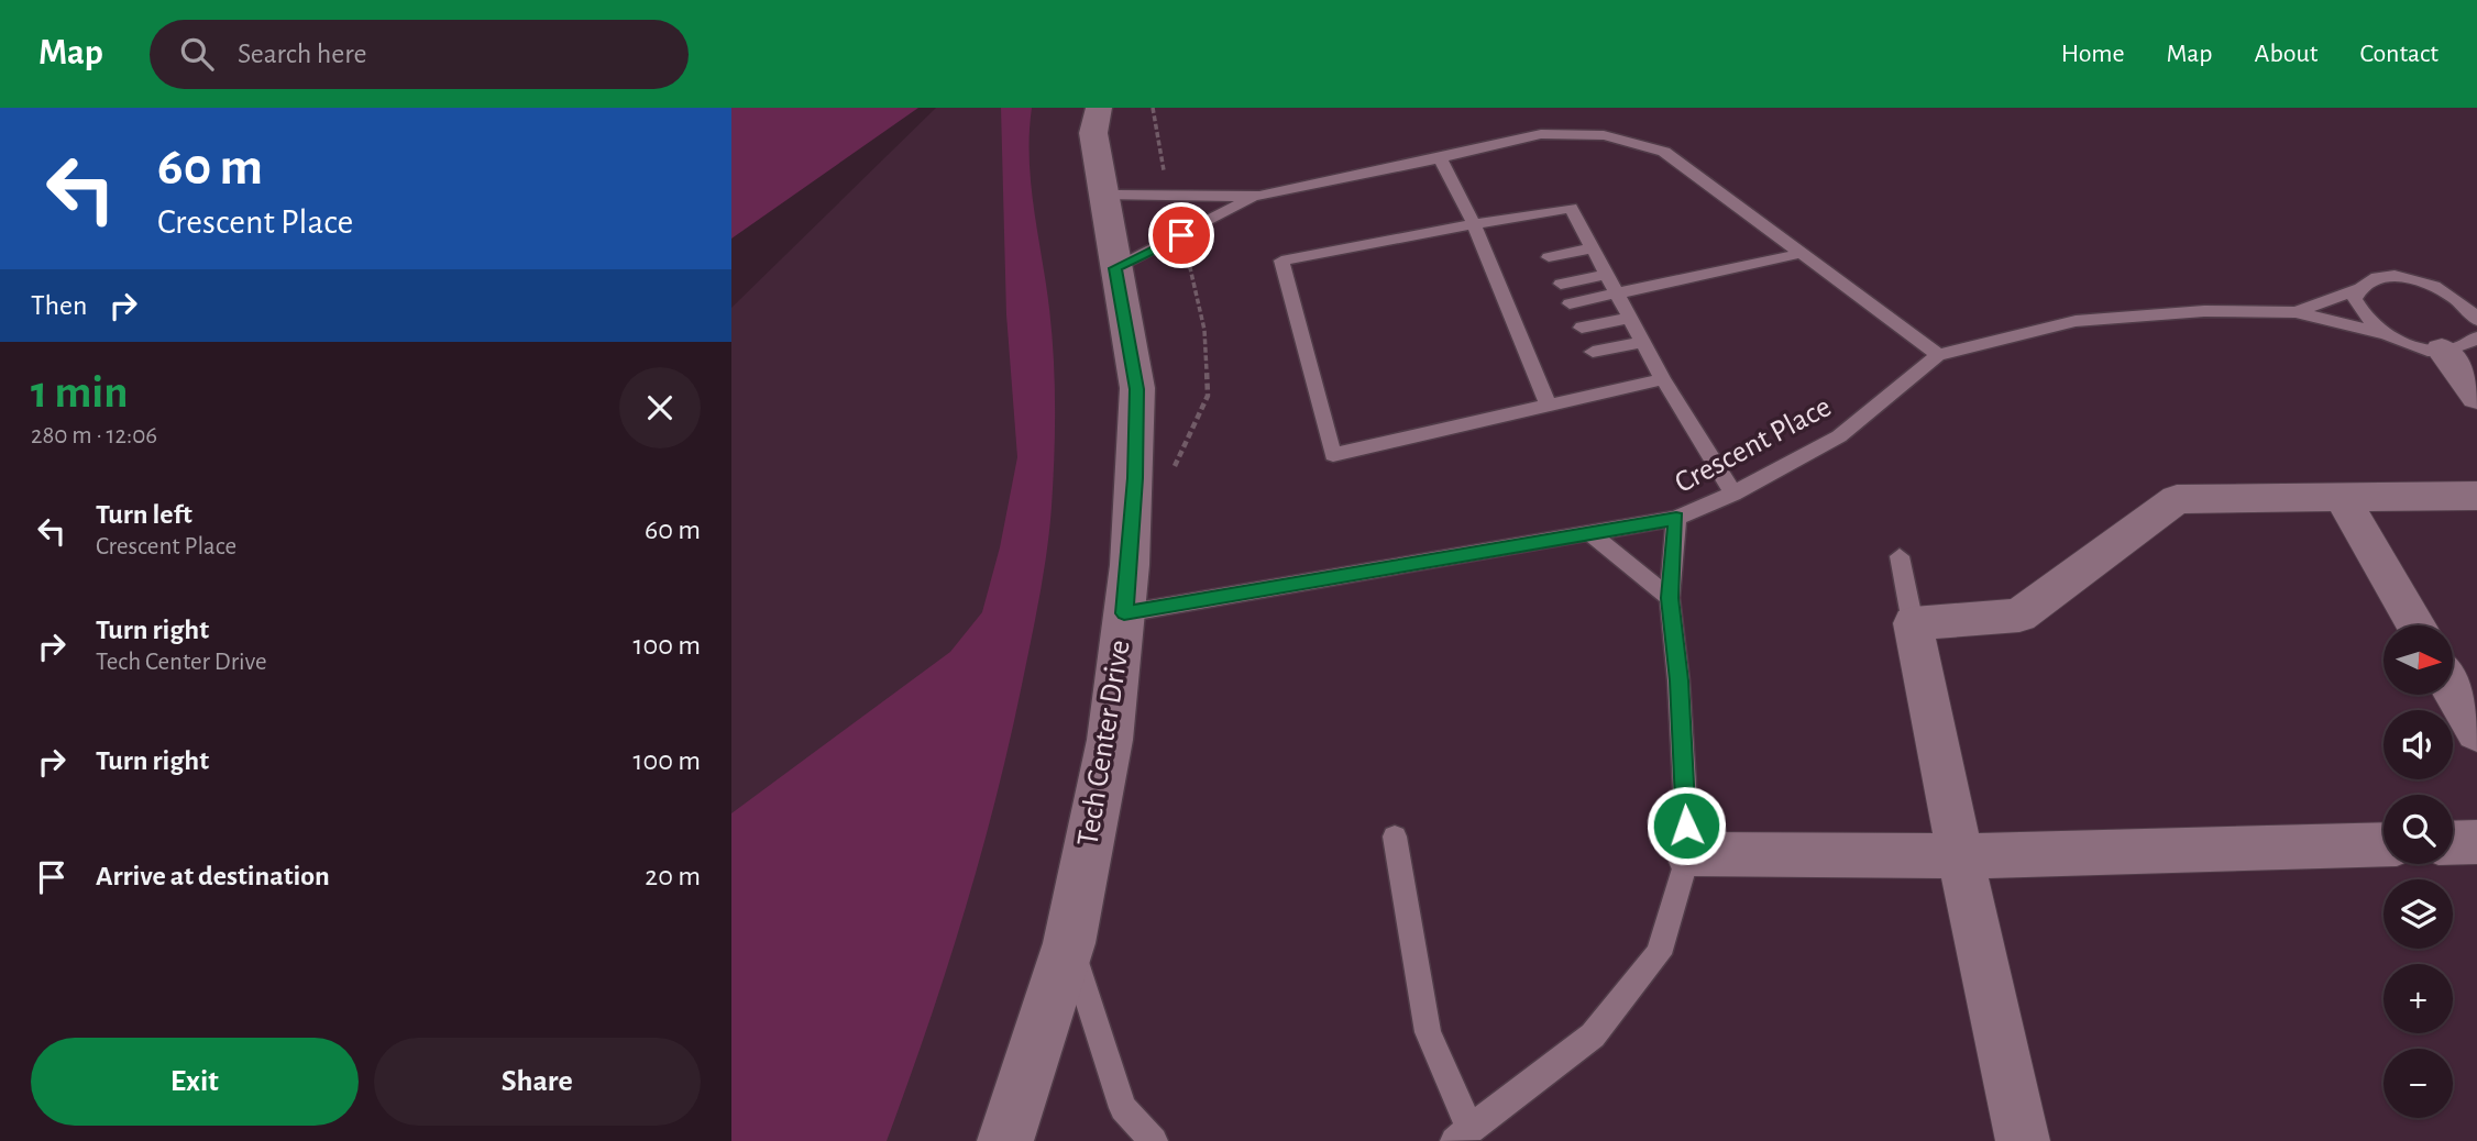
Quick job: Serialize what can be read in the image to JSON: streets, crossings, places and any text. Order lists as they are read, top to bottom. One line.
{"streets":{"main road":["Tech Center Drive"],"lane":["Crescent Place"]},"crossings":[["Crescent Place","Tech Center Drive"]],"north":"right","page":{"header":"Map","search":"Search here","nav":["Home","Map","About","Contact"],"turn":["60 m","Crescent Place"],"then":"Then","heading":["1 min","280 m · 12:06"],"list":[{"name":"Turn left","note":"Crescent Place","value":"60 m"},{"name":"Turn right","note":"Tech Center Drive","value":"100 m"},{"name":"Turn right","value":"100 m"},{"name":"Arrive at destination","value":"20 m"}],"map_buttons":["+","−"],"buttons":["Exit","Share"]}}
